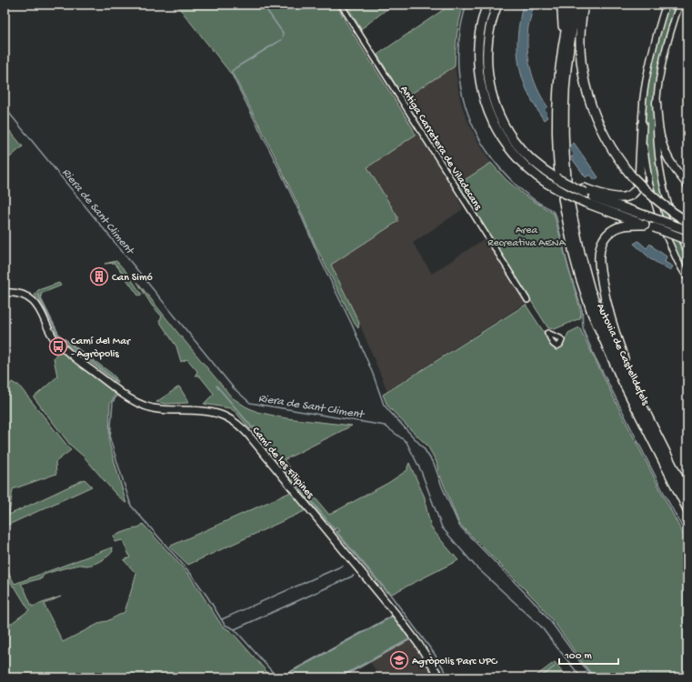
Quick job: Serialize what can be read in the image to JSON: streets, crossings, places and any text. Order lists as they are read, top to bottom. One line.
{"streets":{"highway":["Autovia de Castelldefels"],"main road":["Camí de les Filipines"],"street":["Antiga Carretera de Viladecans"]},"water":["Riera de Sant Climent"],"parks":["Area Recreativa AENA"],"places":{"building":["Can Simó"],"bus stop":["Camí del Mar - Agròpolis"],"school or university":["Agròpolis Parc UPC"]},"scale_bar":"100 m"}
